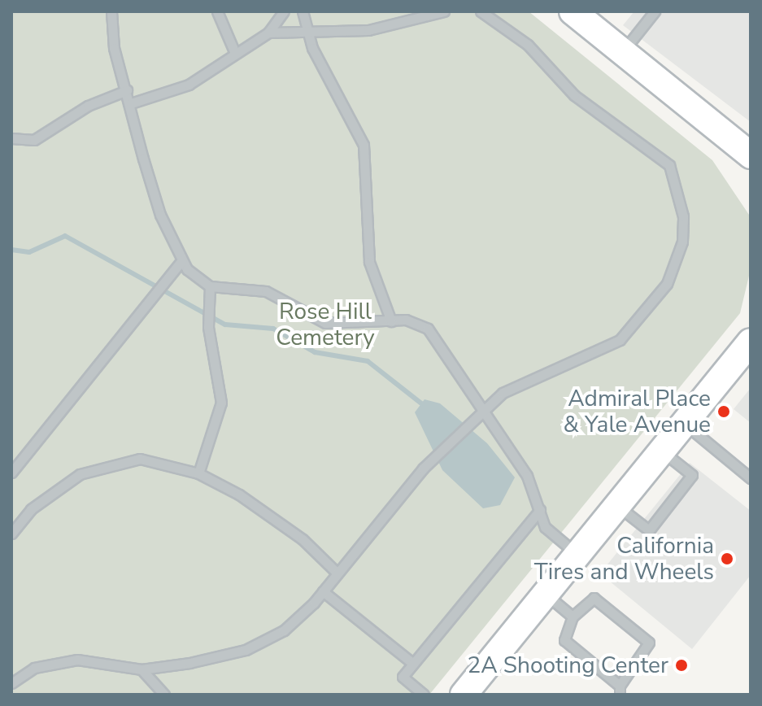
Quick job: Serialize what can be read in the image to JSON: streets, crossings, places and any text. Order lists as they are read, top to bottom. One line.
{"parks":["Rose Hill Cemetery"],"places":["Admiral Place & Yale Avenue","California Tires and Wheels","2A Shooting Center"]}
